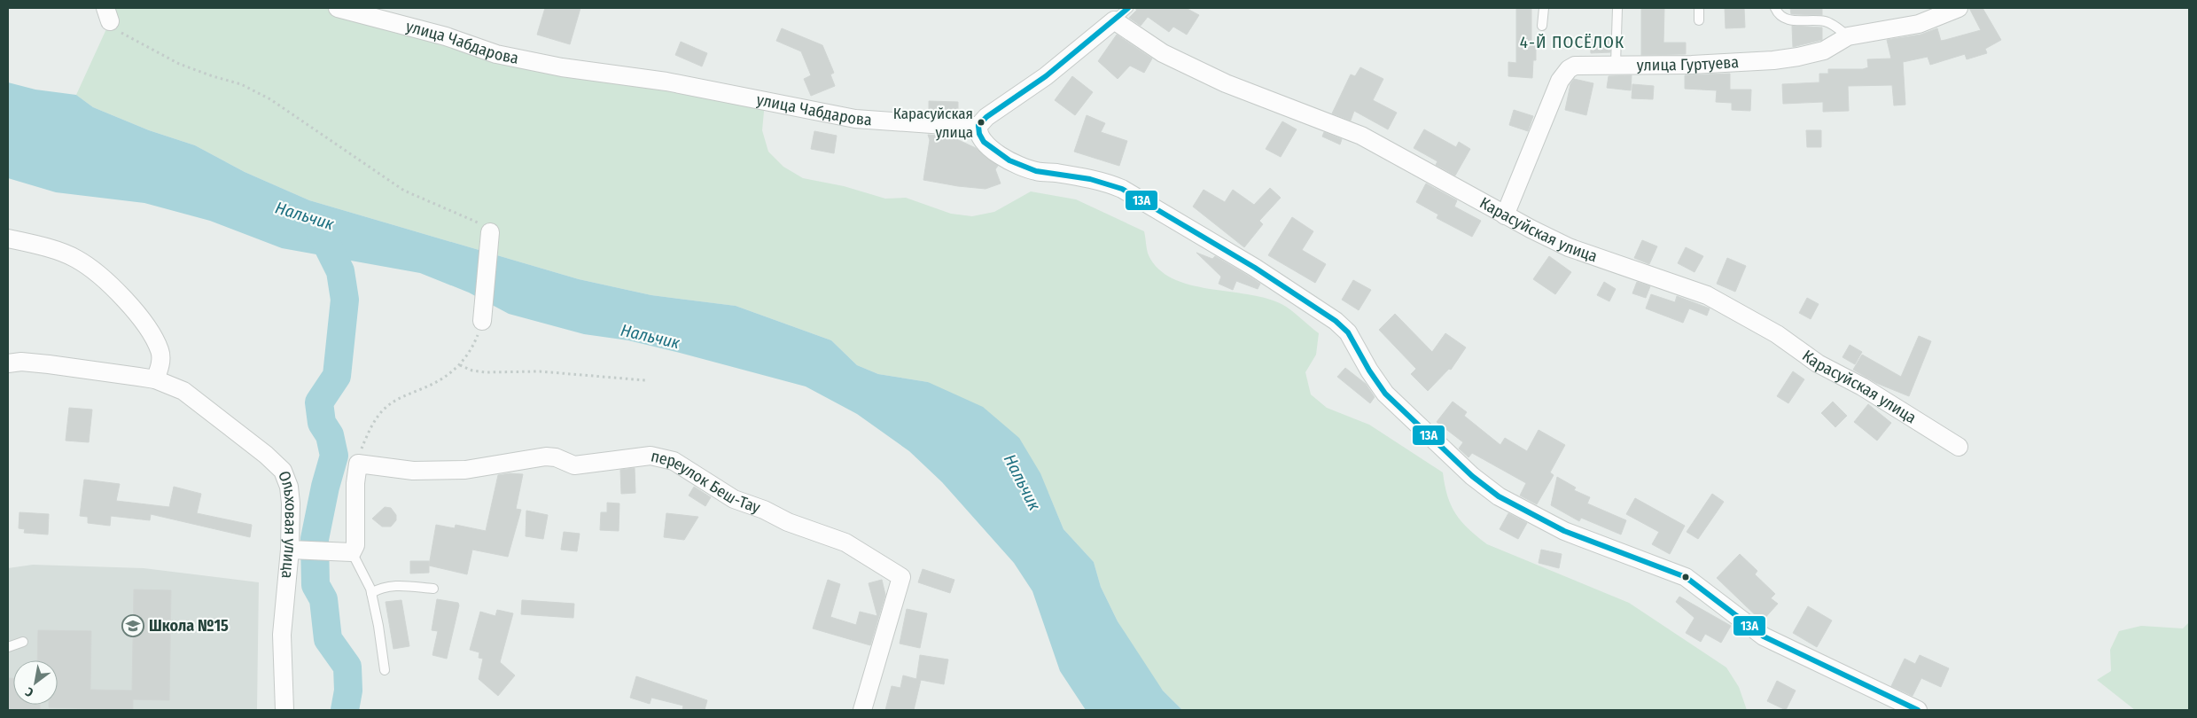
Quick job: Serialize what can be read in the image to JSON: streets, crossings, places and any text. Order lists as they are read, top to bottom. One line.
{"streets":{"street":["улица Чабдарова","улица Гуртуева","Карасуйская улица","переулок Беш-Тау","Ольховая улица"]},"crossings":[["улица Гуртуева","Карасуйская улица"]],"districts":["4-Й ПОСЁЛОК"],"water":["Нальчик"],"places":{"other":["Карасуйская улица"],"school or university":["Школа №15"]},"lines":["transit line 13А"],"north":"bottom left"}
